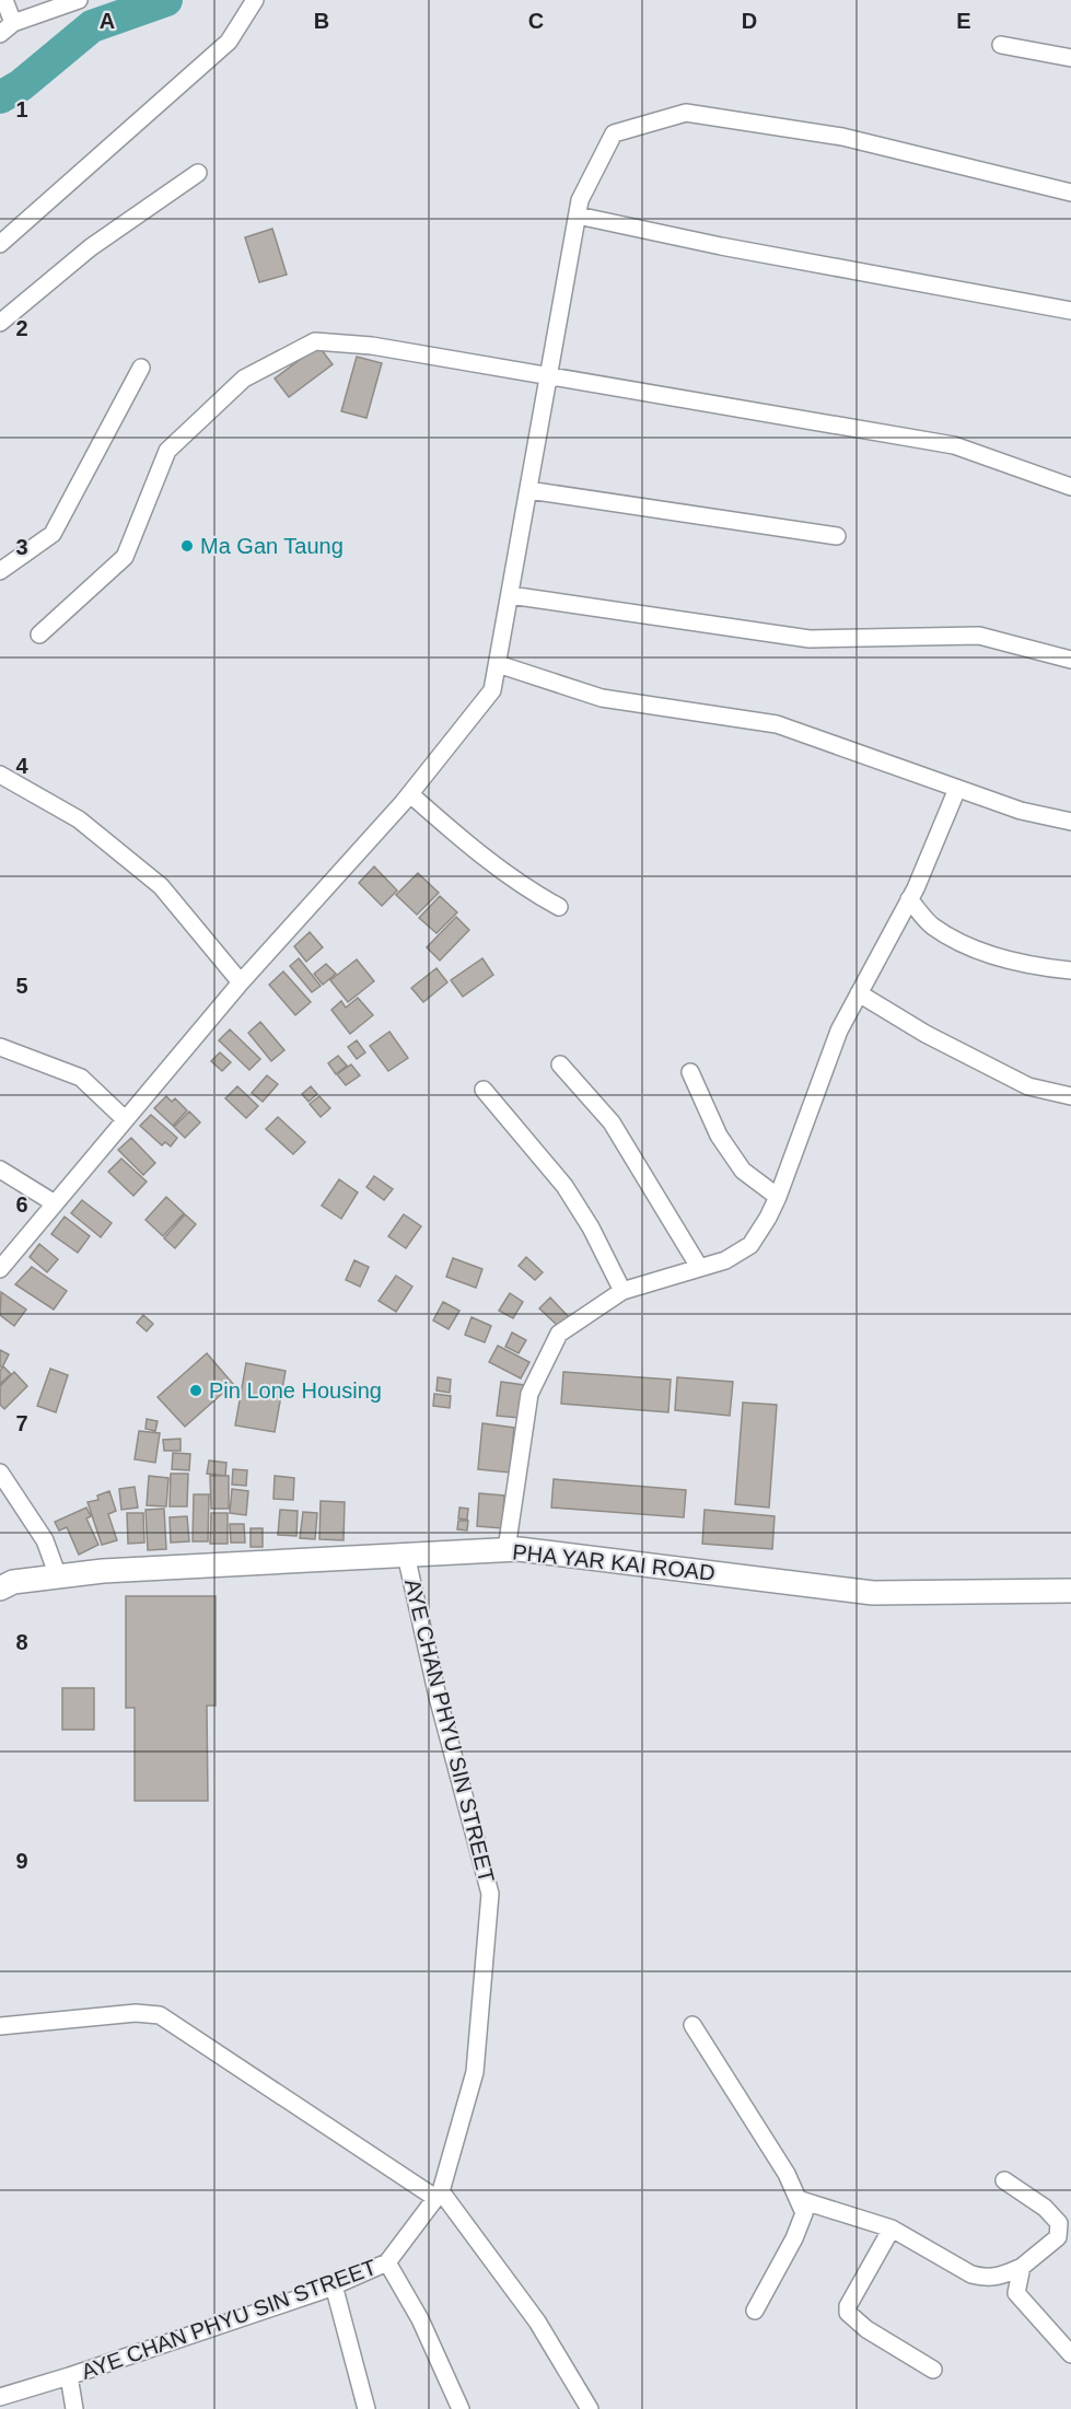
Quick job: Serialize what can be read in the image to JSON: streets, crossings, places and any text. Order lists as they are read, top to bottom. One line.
{"streets":{"street":["PHA YAR KAI ROAD","AYE CHAN PHYU SIN STREET"]},"crossings":[["PHA YAR KAI ROAD","AYE CHAN PHYU SIN STREET"]],"places":["Ma Gan Taung","Pin Lone Housing"],"grid":{"columns":["A","B","C","D","E"],"rows":["1","2","3","4","5","6","7","8","9"]}}
